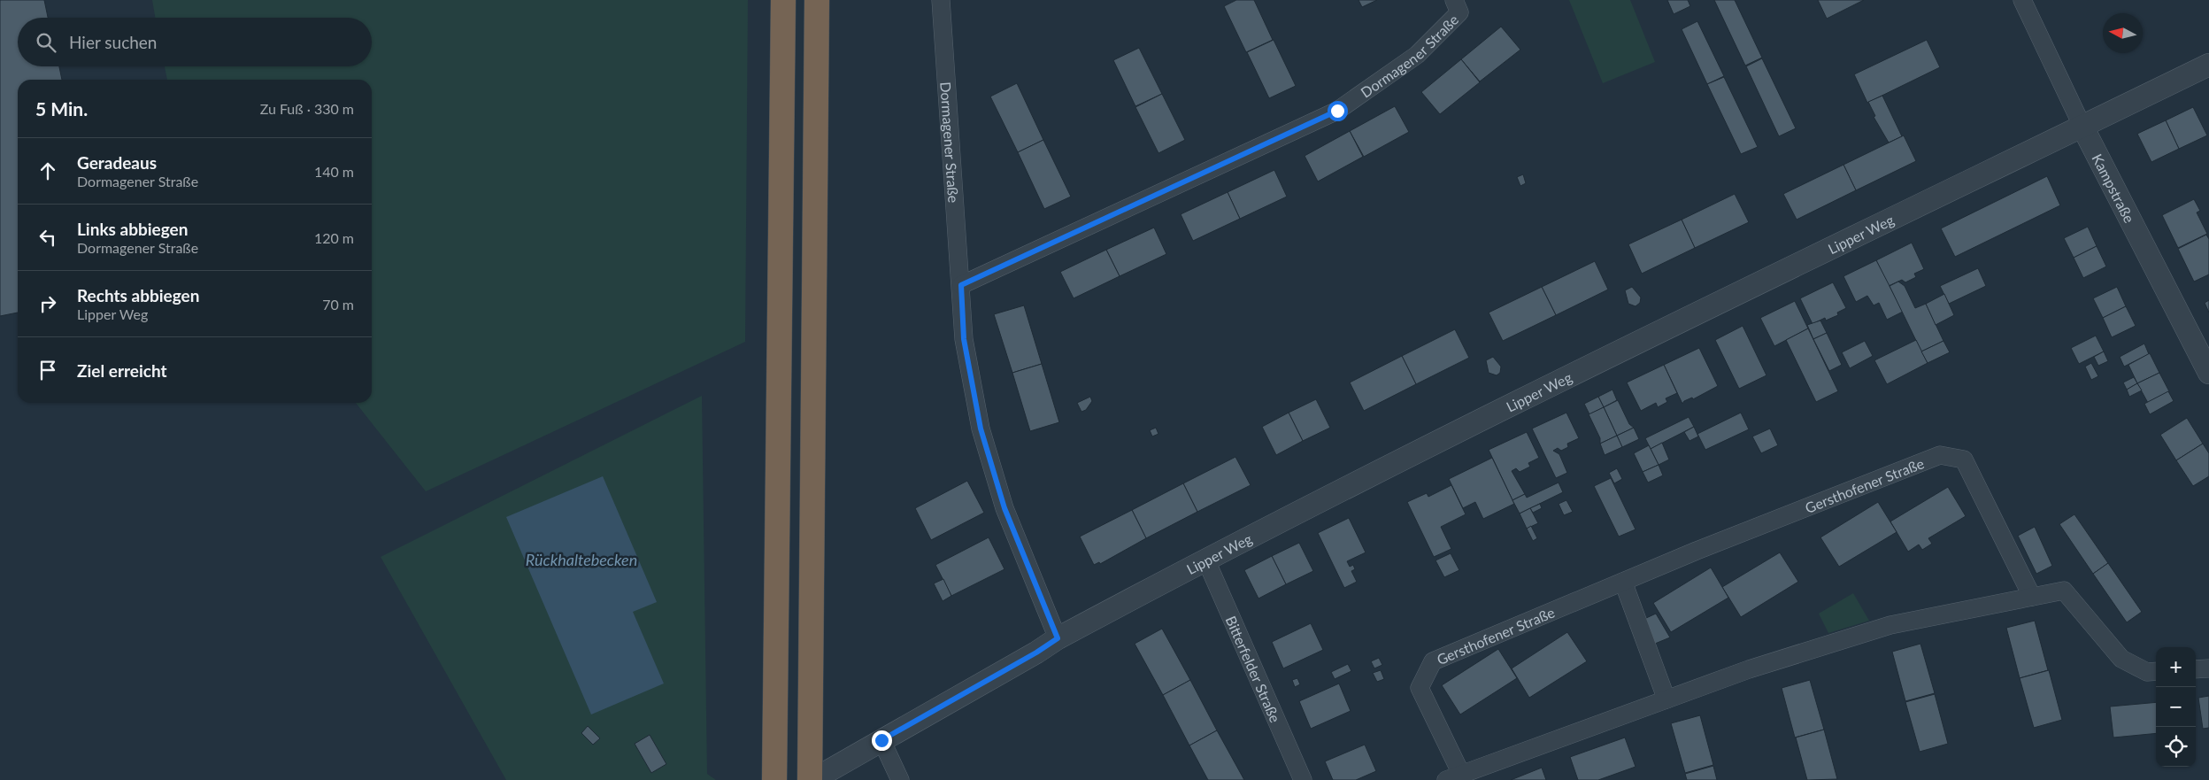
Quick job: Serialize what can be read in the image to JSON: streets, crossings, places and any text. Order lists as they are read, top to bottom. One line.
{"streets":{"street":["Dormagener Straße","Kampstraße","Lipper Weg","Gersthofener Straße","Bitterfelder Straße"]},"crossings":[["Dormagener Straße","Lipper Weg"],["Kampstraße","Lipper Weg"],["Lipper Weg","Bitterfelder Straße"]],"water":["Rückhaltebecken"],"north":"left","page":{"search":"Hier suchen","heading":["5 Min.","Zu Fuß · 330 m"],"list":[["Geradeaus","Dormagener Straße","140 m"],["Links abbiegen","Dormagener Straße","120 m"],["Rechts abbiegen","Lipper Weg","70 m"],"Ziel erreicht"],"map_buttons":["+","−"]}}
